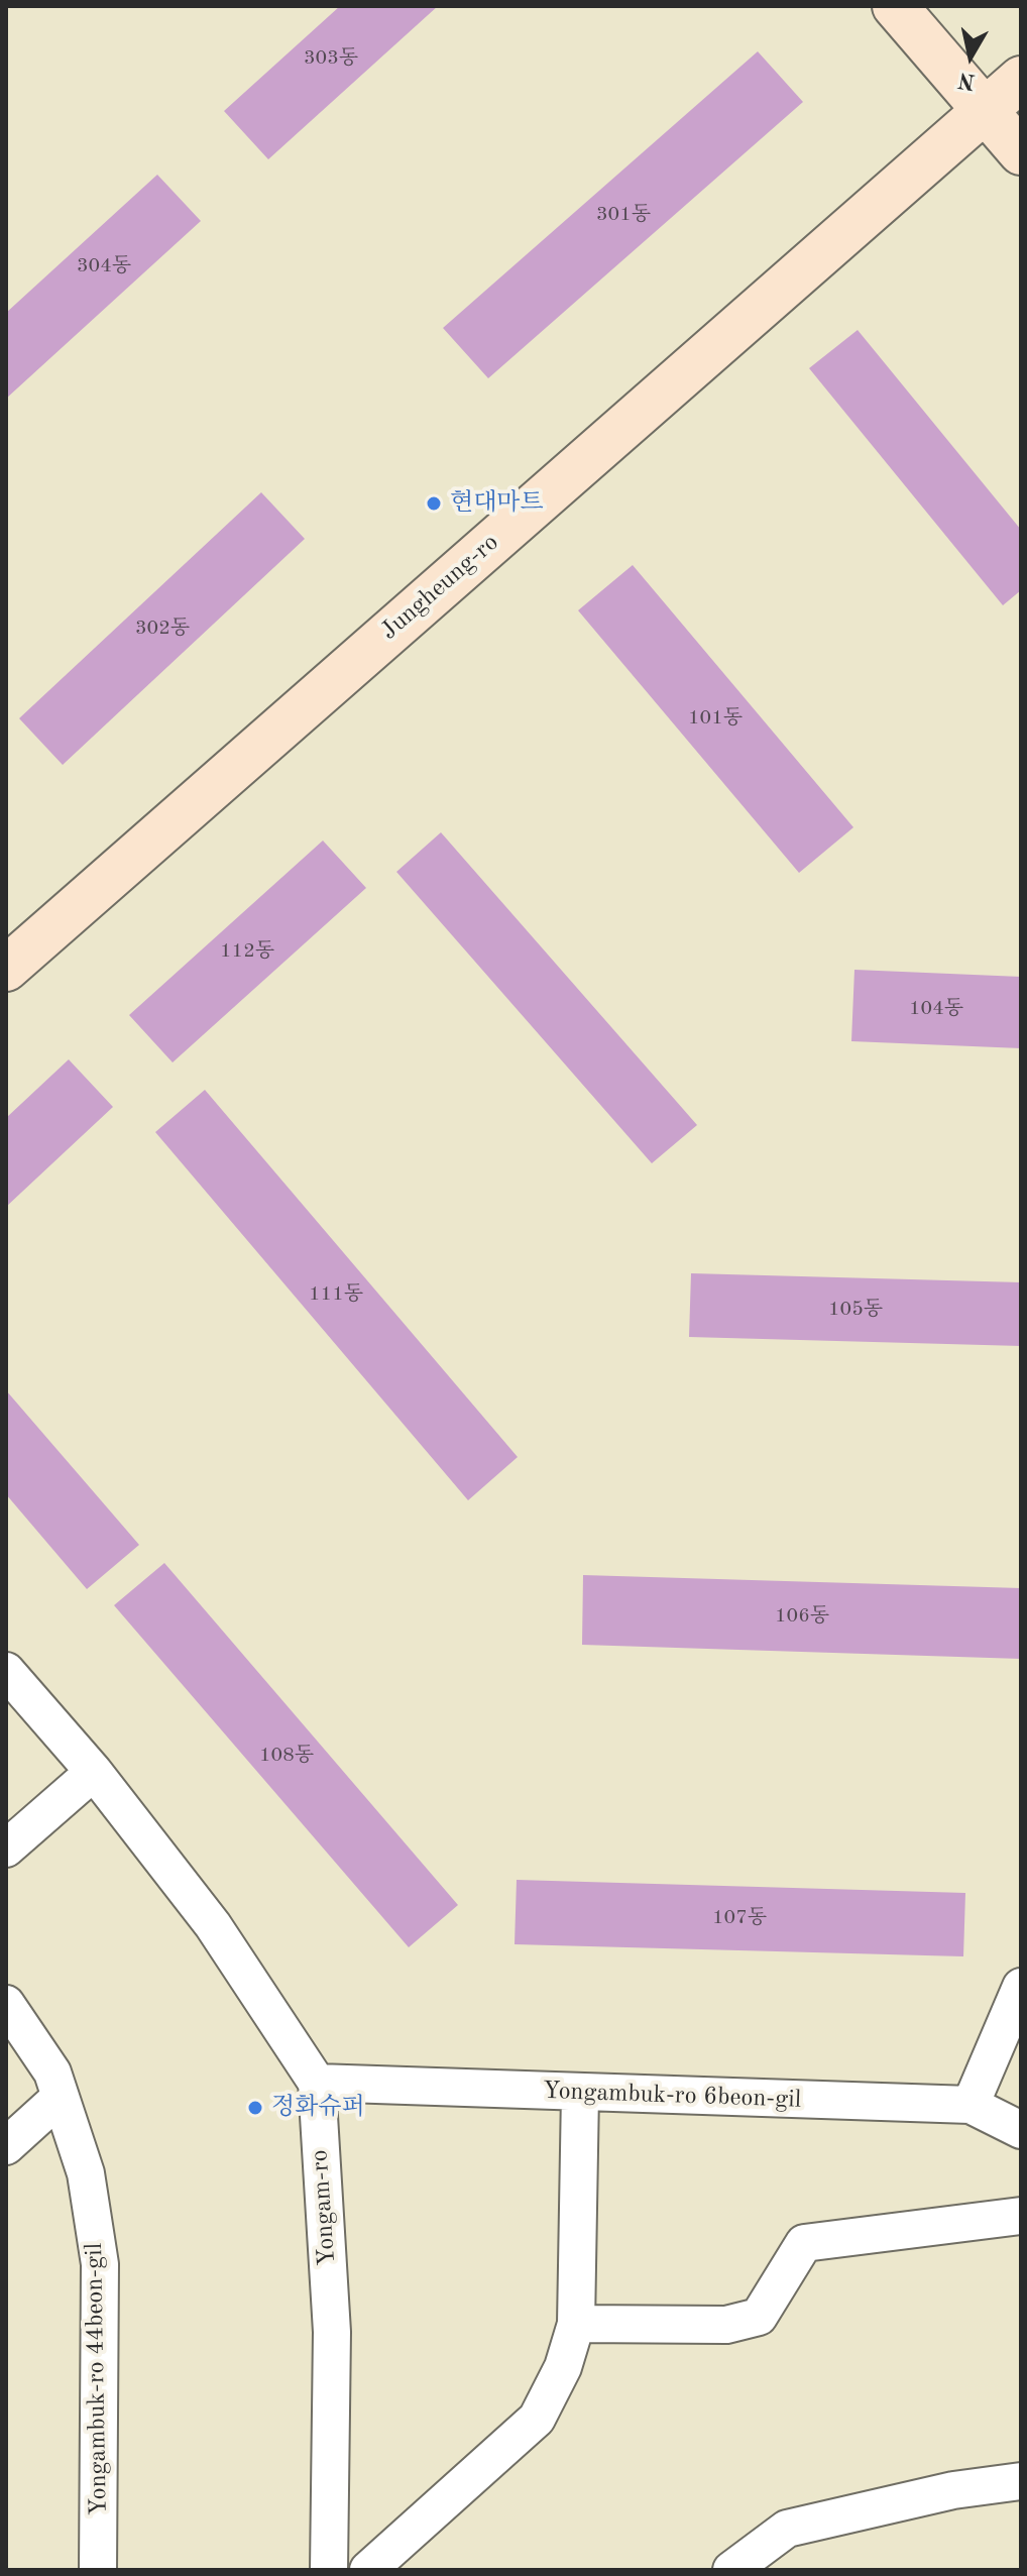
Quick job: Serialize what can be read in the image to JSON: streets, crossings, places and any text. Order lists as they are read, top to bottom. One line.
{"streets":{"street":["Jungheung-ro","Yongambuk-ro 6beon-gil","Yongam-ro","Yongambuk-ro 44beon-gil"]},"crossings":[["Yongambuk-ro 6beon-gil","Yongam-ro"]],"places":["현대마트","정화슈퍼"],"house_numbers":["303동","301동","304동","302동","101동","112동","104동","111동","105동","106동","108동","107동"],"north":"bottom"}
